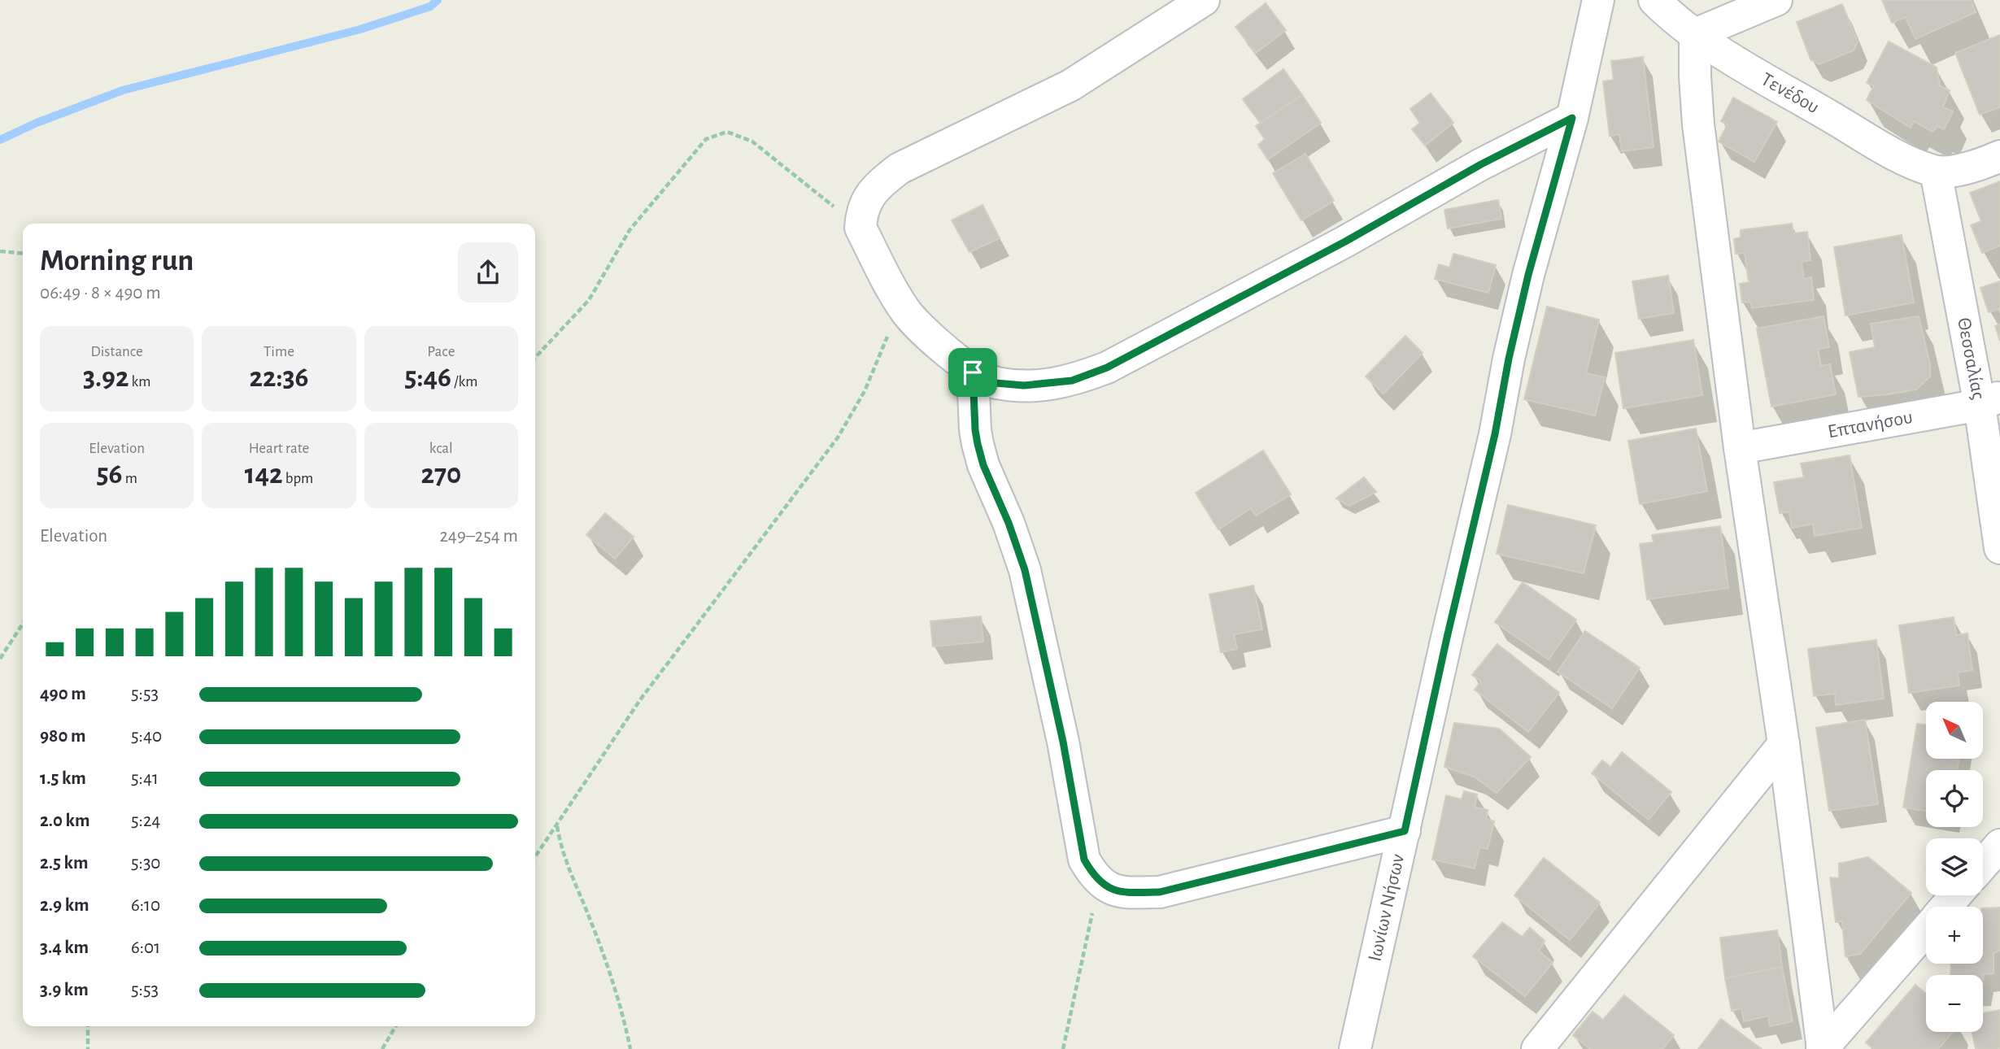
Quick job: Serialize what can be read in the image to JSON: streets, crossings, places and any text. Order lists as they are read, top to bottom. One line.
{"streets":{"street":["Τενέδου","Θεσσαλίας","Επτανήσου","Ιωνίων Νήσων"]},"crossings":[["Τενέδου","Θεσσαλίας"],["Θεσσαλίας","Επτανήσου"]],"north":"top left","page":{"heading":["Morning run","06:49 · 8 × 490 m"],"stats":[["Distance","3.92 km"],["Time","22:36"],["Pace","5:46 /km"],["Elevation","56 m"],["Heart rate","142 bpm"],["kcal","270"]],"chart":["Elevation","249–254 m"],"list":[{"name":"490 m","note":"5:53"},{"name":"980 m","note":"5:40"},{"name":"1.5 km","note":"5:41"},{"name":"2.0 km","note":"5:24"},{"name":"2.5 km","note":"5:30"},{"name":"2.9 km","note":"6:10"},{"name":"3.4 km","note":"6:01"},{"name":"3.9 km","note":"5:53"}],"map_buttons":["+","−"]}}
